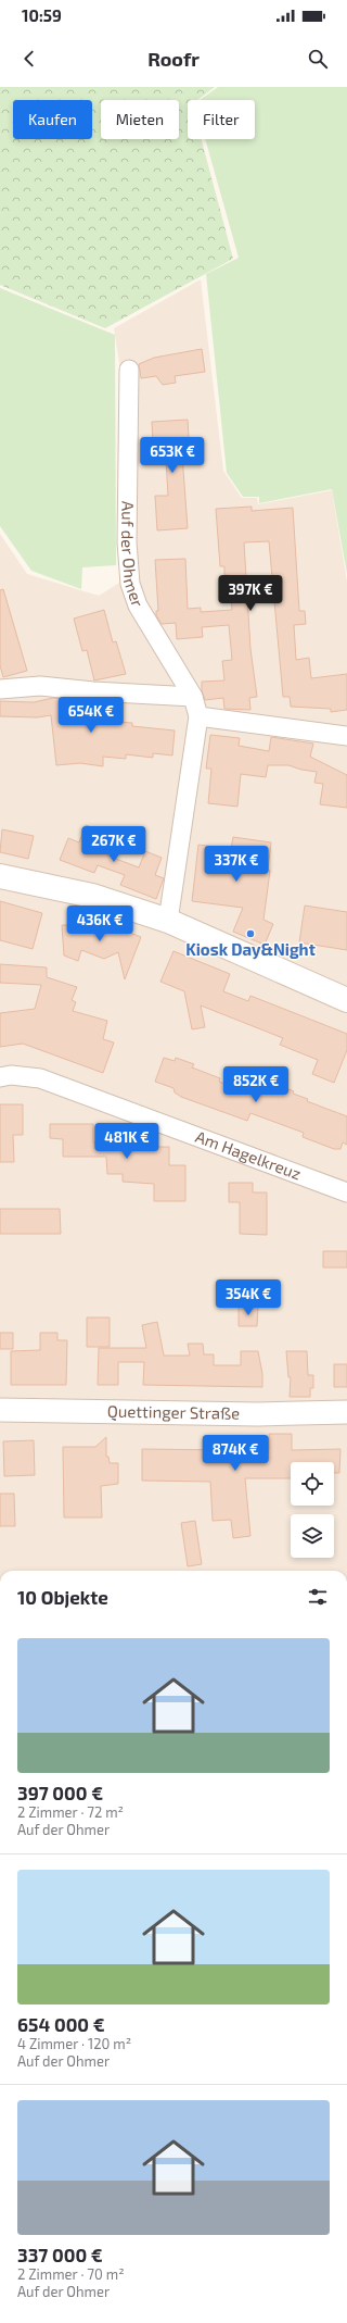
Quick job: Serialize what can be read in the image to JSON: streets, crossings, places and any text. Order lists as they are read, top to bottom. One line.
{"streets":{"street":["Auf der Ohmer","Am Hagelkreuz","Quettinger Straße"]},"places":["Kiosk Day&Night"],"page":{"status":"10:59","header":"Roofr","chip":["Kaufen","Mieten","Filter"],"price":["653K €","397K €","654K €","267K €","337K €","436K €","852K €","481K €","354K €","874K €"],"heading":"10 Objekte","list":[{"name":"397 000 €","note":"2 Zimmer · 72 m² · Auf der Ohmer"},{"name":"654 000 €","note":"4 Zimmer · 120 m² · Auf der Ohmer"},{"name":"337 000 €","note":"2 Zimmer · 70 m² · Auf der Ohmer"}]}}
